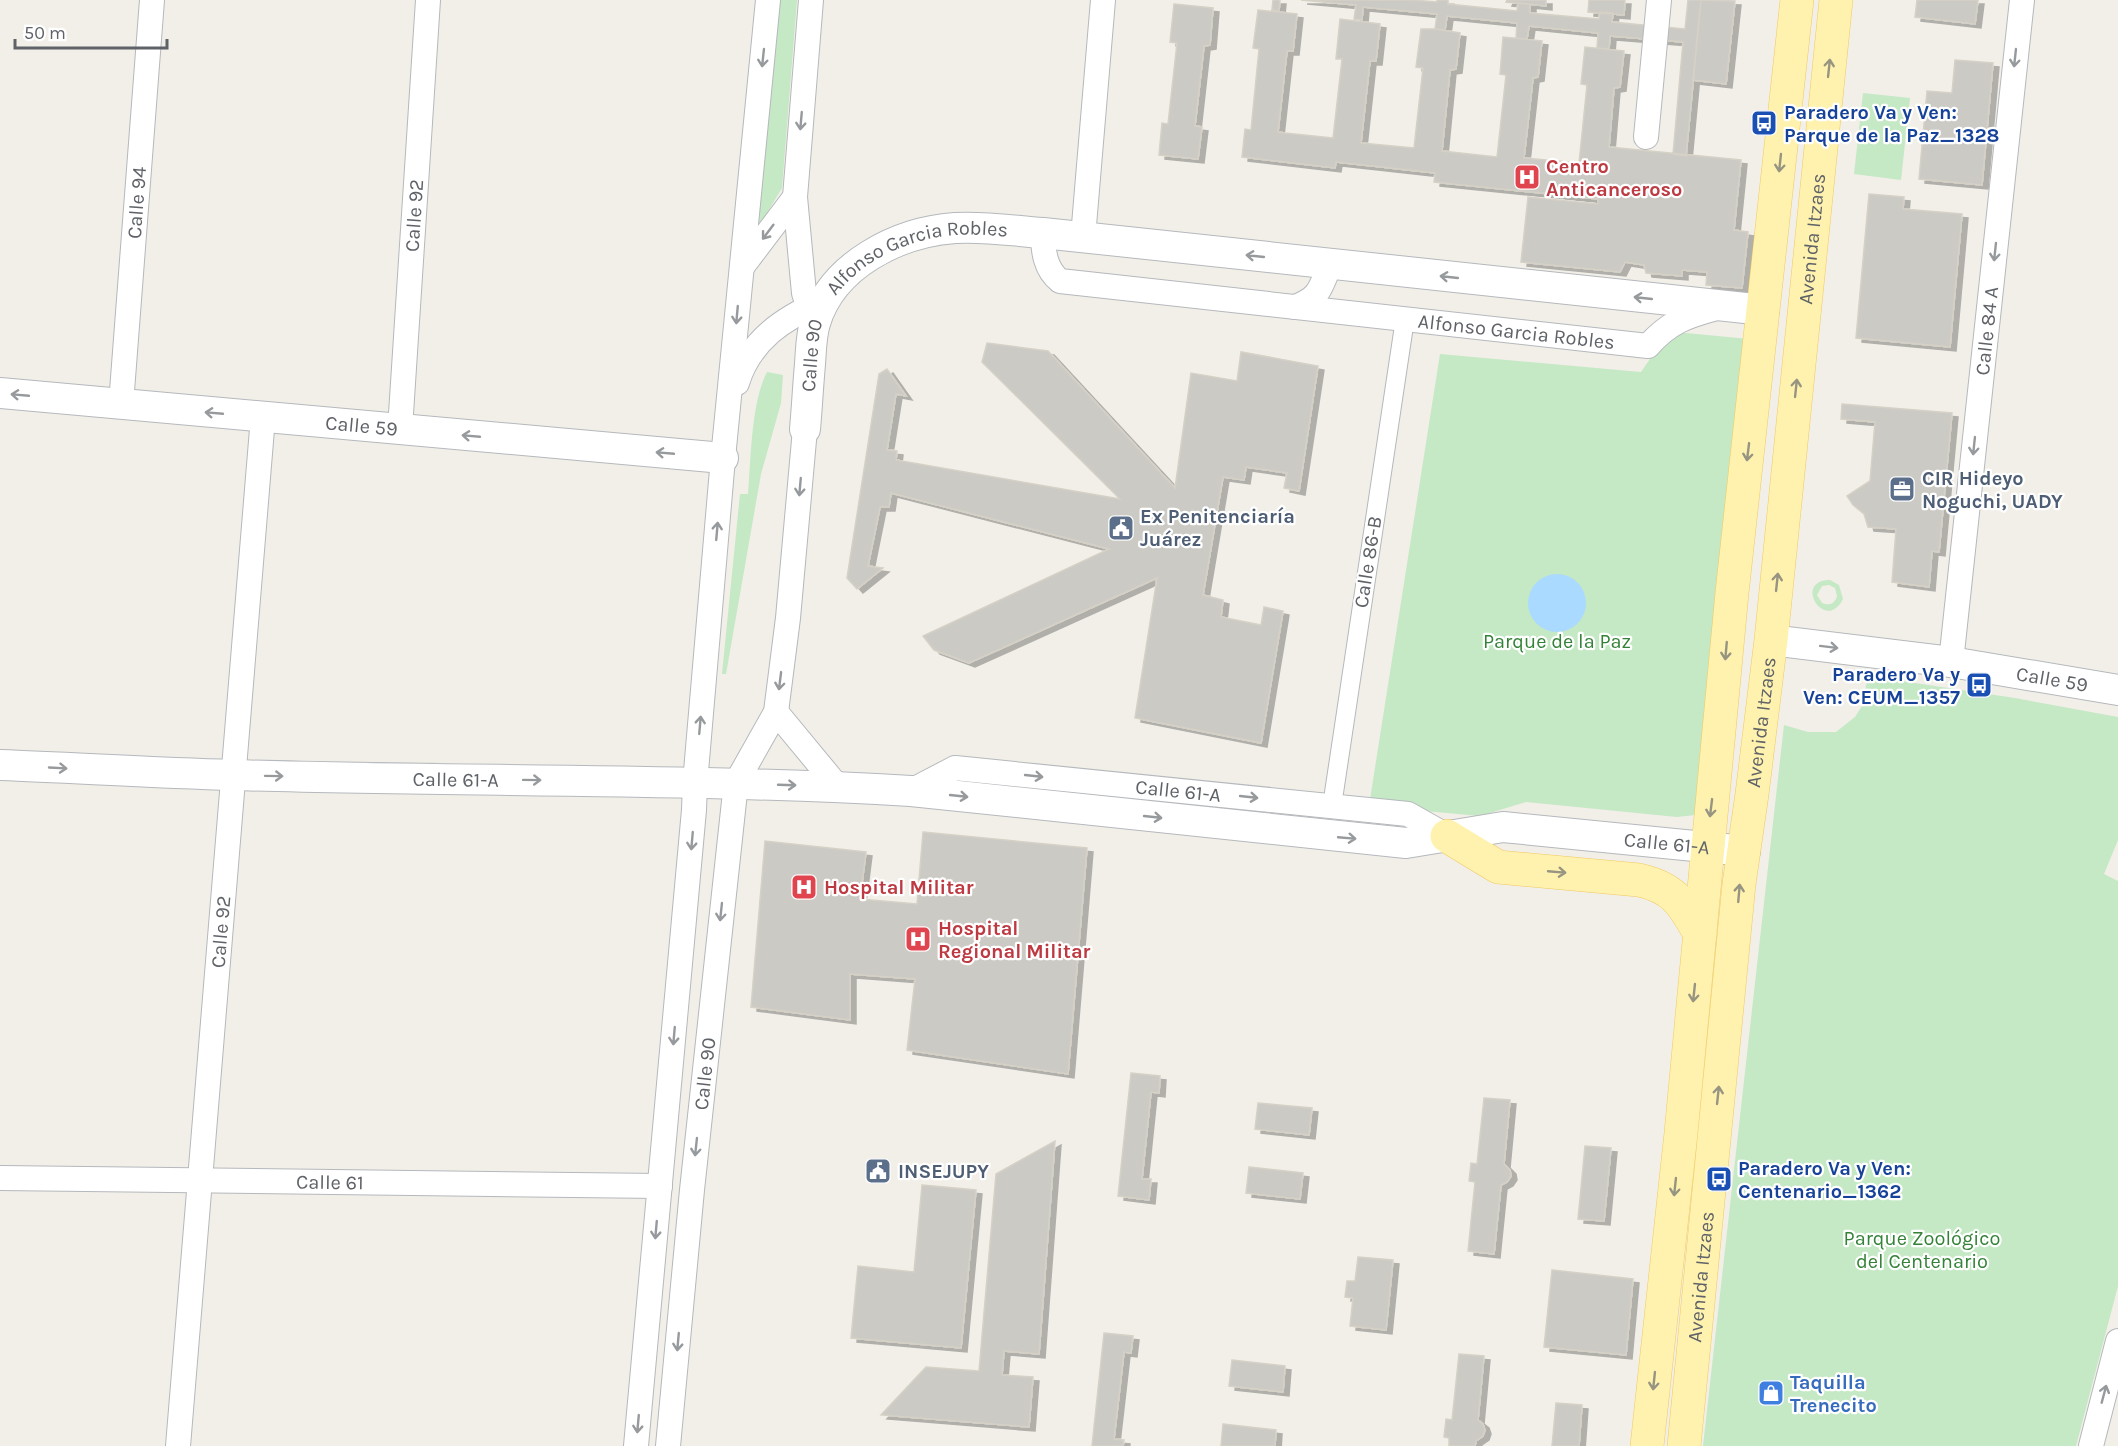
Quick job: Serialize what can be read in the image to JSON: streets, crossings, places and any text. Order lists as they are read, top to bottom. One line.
{"streets":{"main road":["Avenida Itzaes"],"street":["Calle 94","Calle 92","Alfonso Garcia Robles","Calle 84 A","Calle 90","Calle 59","Calle 86-B","Calle 61-A","Calle 61"]},"crossings":[["Calle 94","Calle 59"],["Calle 92","Calle 59"],["Calle 92","Calle 61-A"],["Calle 92","Calle 61"],["Avenida Itzaes","Alfonso Garcia Robles"],["Avenida Itzaes","Calle 59"],["Avenida Itzaes","Calle 61-A"],["Alfonso Garcia Robles","Calle 90"],["Alfonso Garcia Robles","Calle 86-B"],["Calle 84 A","Calle 59"],["Calle 90","Calle 59"],["Calle 90","Calle 61-A"],["Calle 90","Calle 61"],["Calle 86-B","Calle 61-A"]],"one_way":["Calle 84 A","Calle 61-A"],"parks":["Parque de la Paz","Parque Zoológico del Centenario"],"places":{"bus stop":["Paradero Va y Ven: Parque de la Paz_1328","Paradero Va y Ven: CEUM_1357","Paradero Va y Ven: Centenario_1362"],"hospital":["Centro Anticanceroso","Hospital Militar","Hospital Regional Militar"],"office":["CIR Hideyo Noguchi, UADY"],"public building":["Ex Penitenciaría Juárez","INSEJUPY"],"shop":["Taquilla Trenecito"]},"scale_bar":"50 m"}
